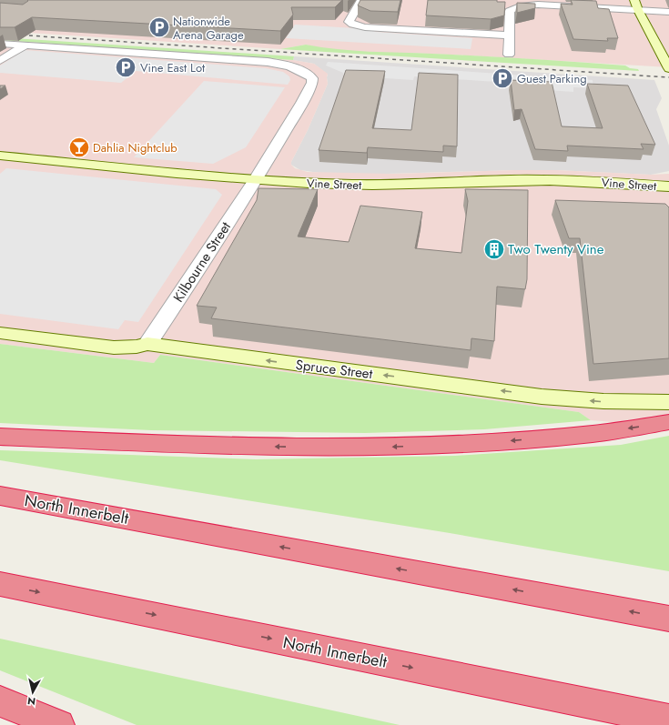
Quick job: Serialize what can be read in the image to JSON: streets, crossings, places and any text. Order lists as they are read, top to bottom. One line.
{"streets":{"highway":["North Innerbelt"],"street":["Vine Street","Kilbourne Street","Spruce Street"]},"crossings":[["Vine Street","Kilbourne Street"],["Kilbourne Street","Spruce Street"]],"one_way":["Spruce Street"],"places":{"parking":["Nationwide Arena Garage","Vine East Lot","Guest Parking"],"bar":["Dahlia Nightclub"],"building":["Two Twenty Vine"]},"north":"bottom"}
